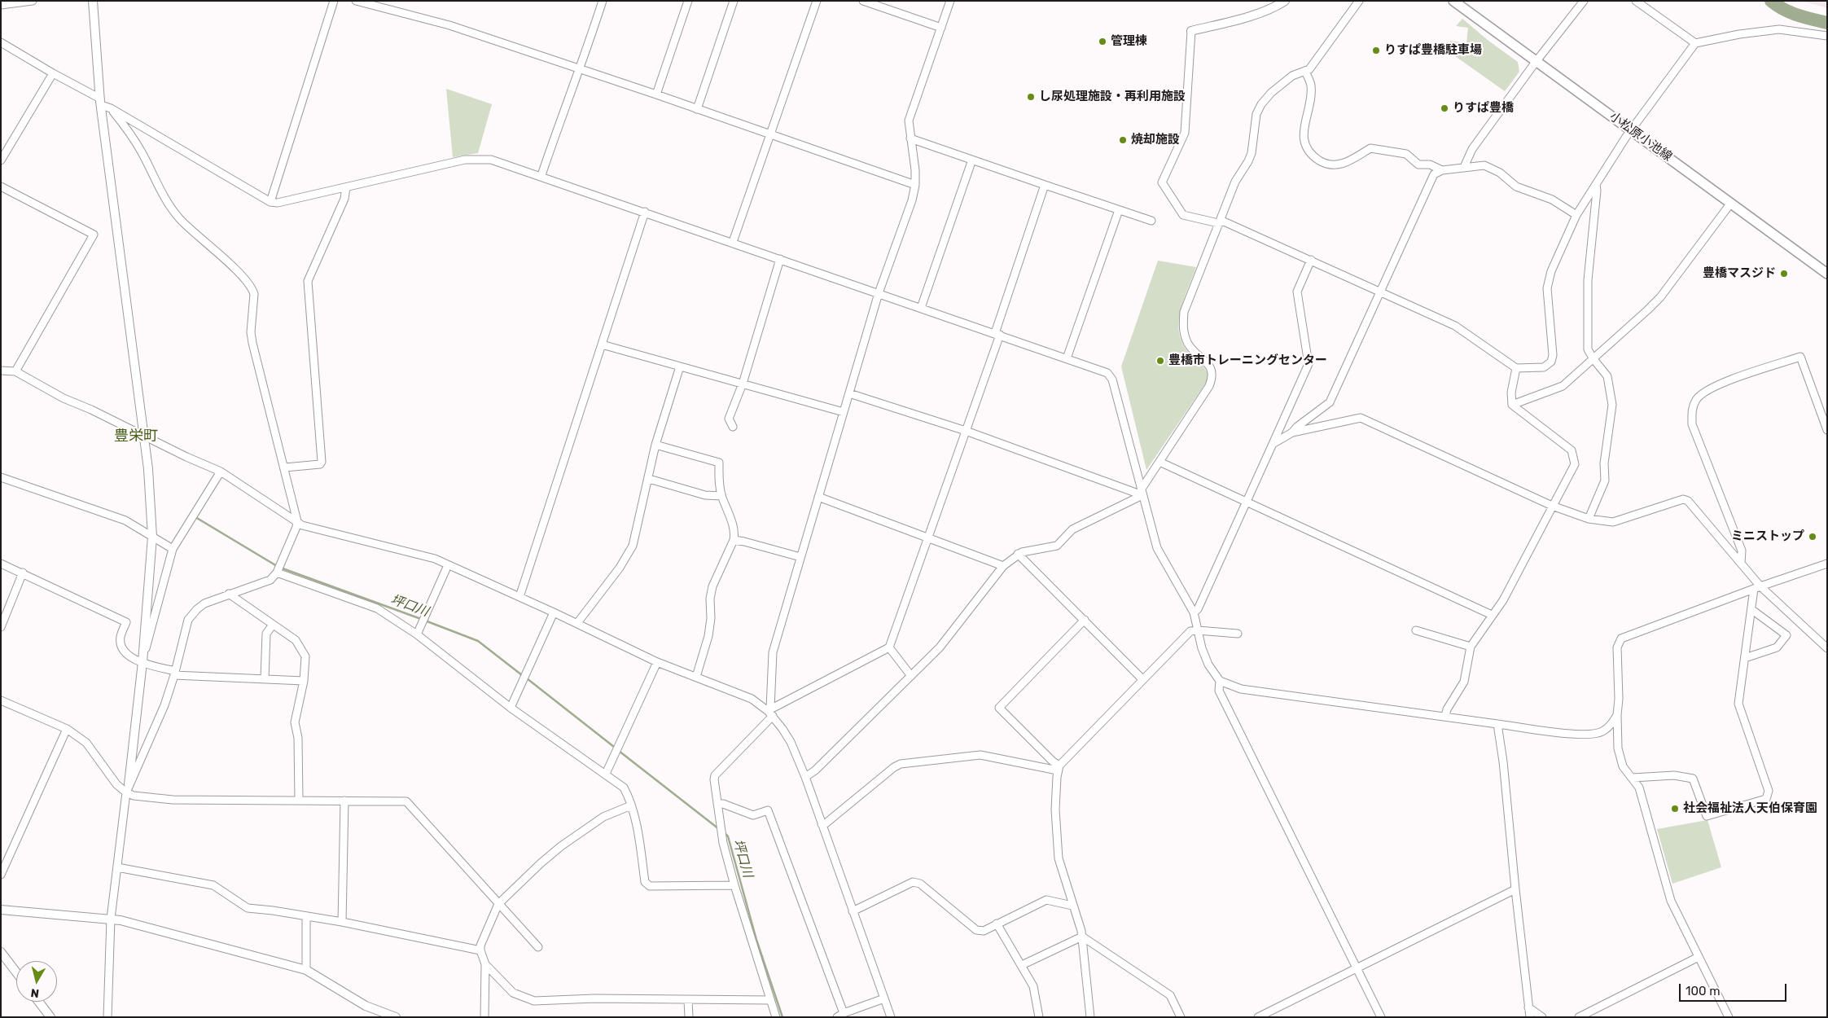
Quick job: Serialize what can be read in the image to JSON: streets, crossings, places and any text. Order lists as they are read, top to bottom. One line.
{"streets":{"main road":["小松原小池線"]},"districts":["豊栄町"],"water":["坪口川"],"places":["管理棟","りすぱ豊橋駐車場","し尿処理施設・再利用施設","りすぱ豊橋","焼却施設","豊橋マスジド","豊橋市トレーニングセンター","ミニストップ","社会福祉法人天伯保育園"],"scale_bar":"100 m","north":"bottom"}
